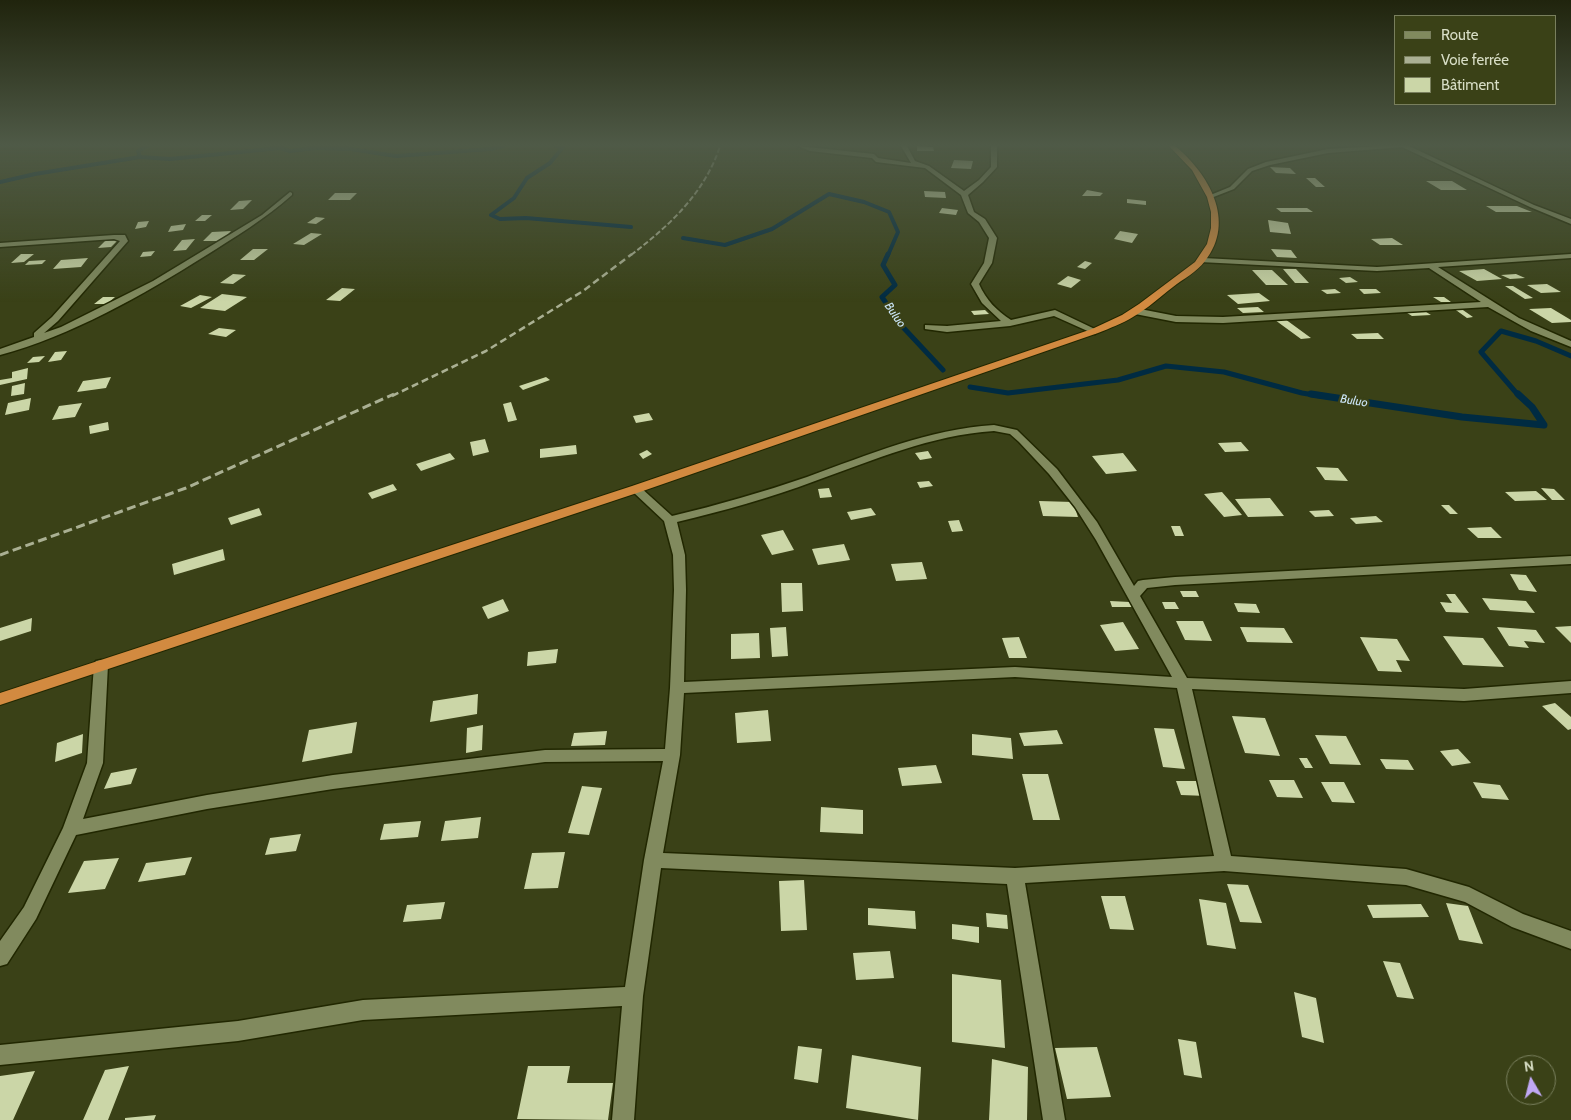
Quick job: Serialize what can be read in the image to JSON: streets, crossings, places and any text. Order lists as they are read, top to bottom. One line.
{"water":["Buluo"],"legend":["Route","Voie ferrée","Bâtiment"],"north":"top"}
